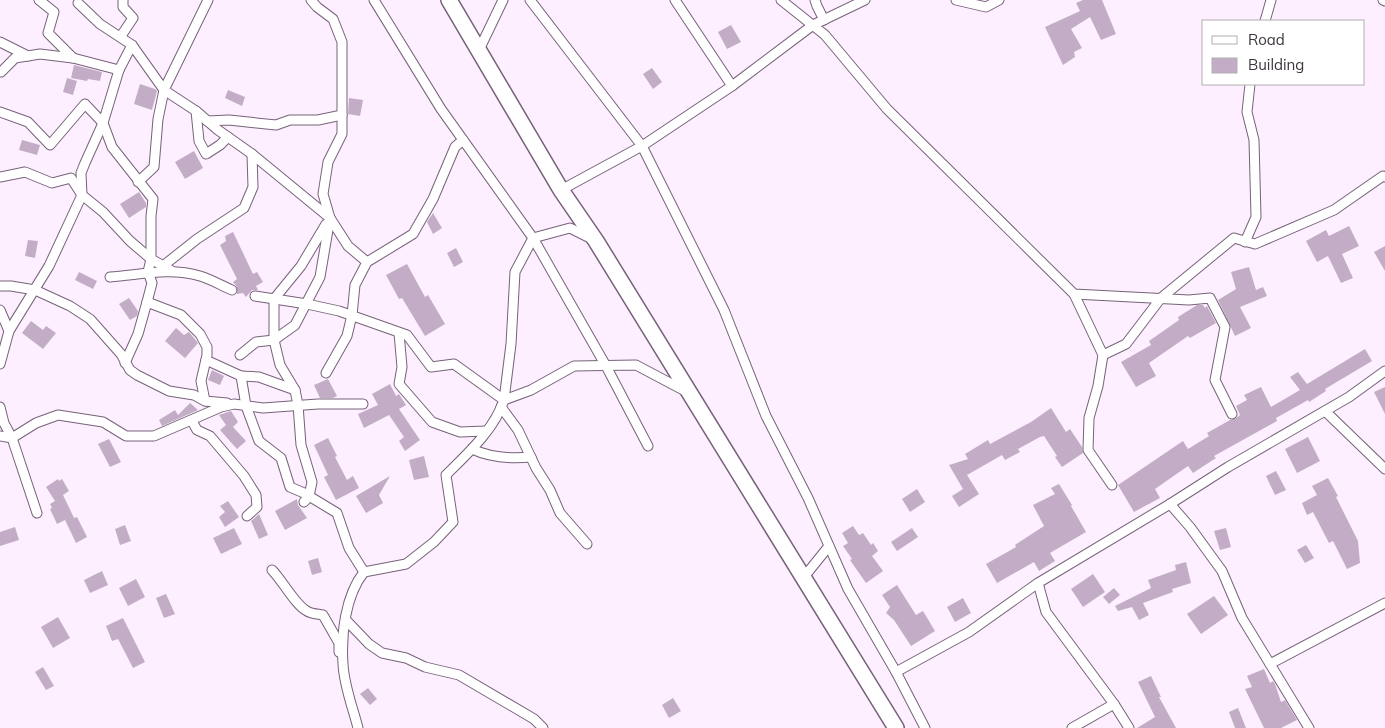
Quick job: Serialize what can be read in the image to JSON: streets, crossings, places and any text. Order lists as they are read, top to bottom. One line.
{"legend":["Road","Building"]}
